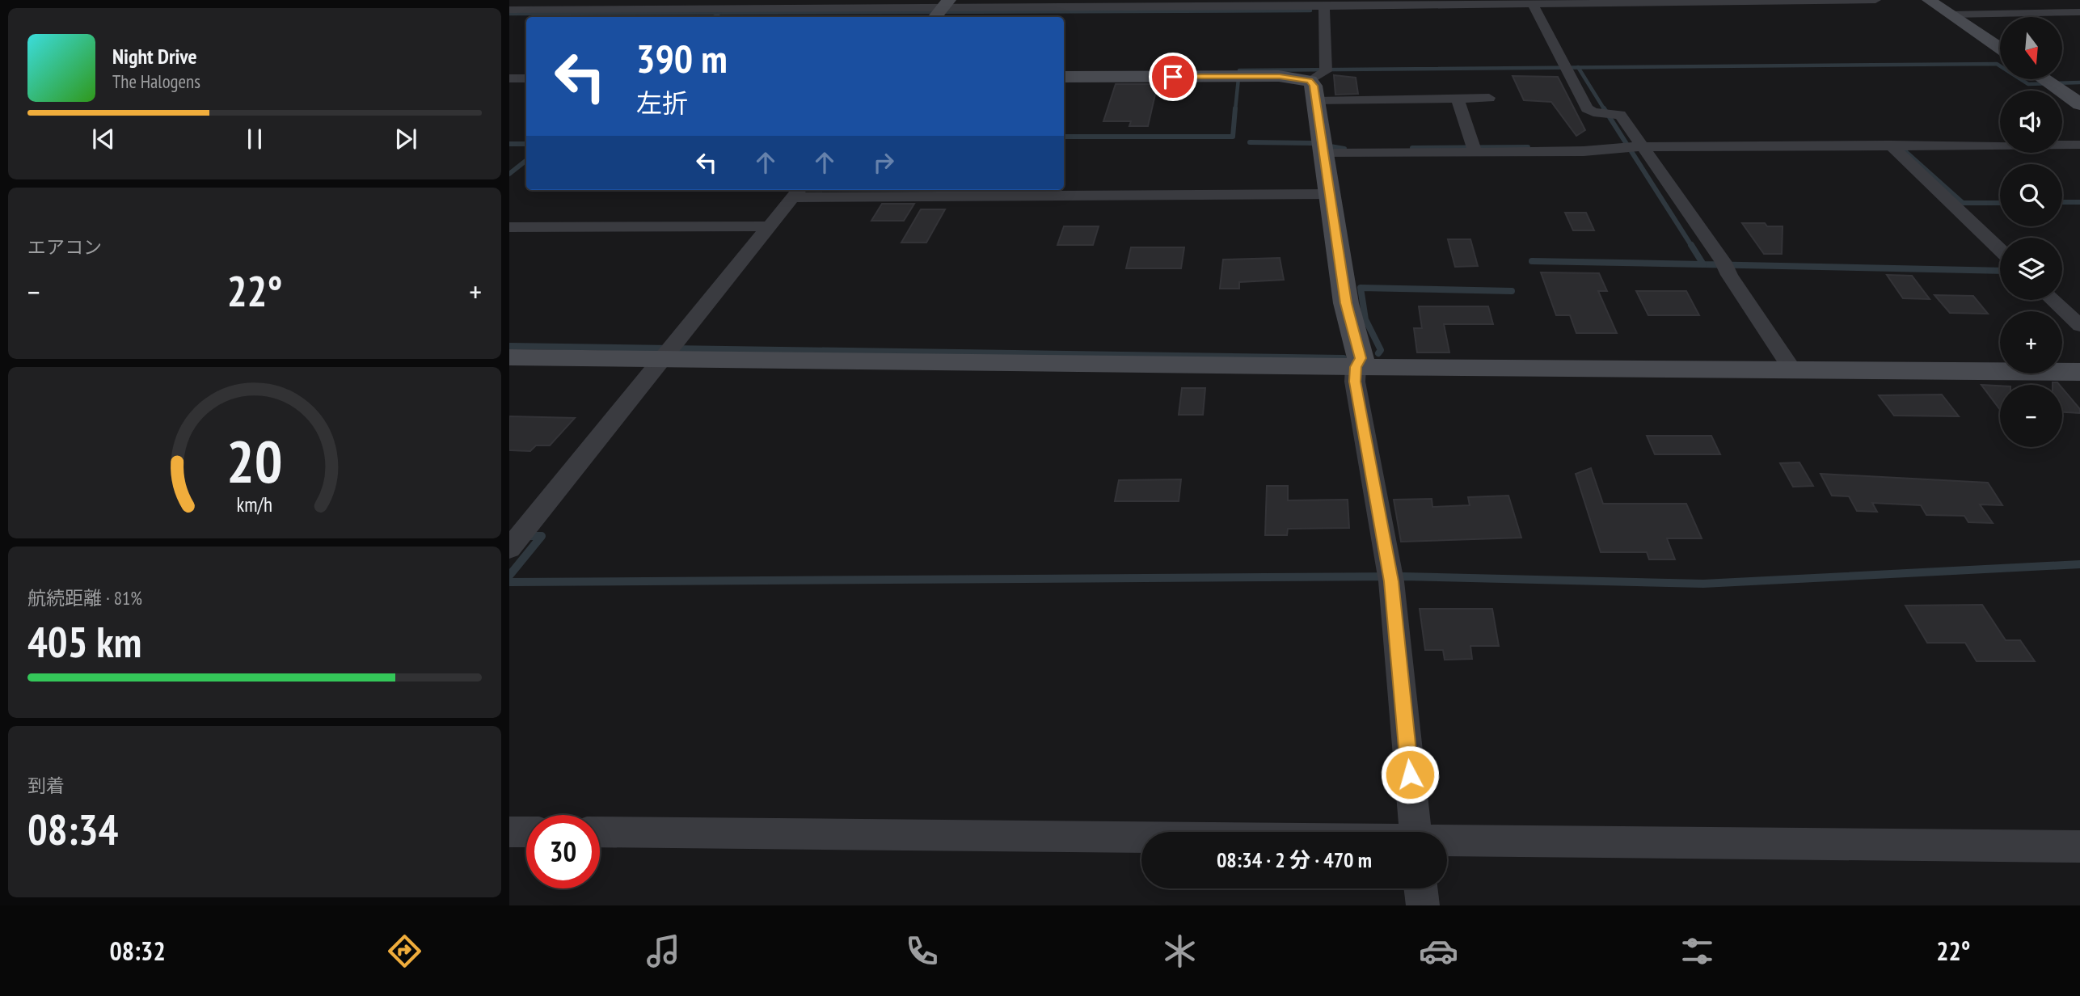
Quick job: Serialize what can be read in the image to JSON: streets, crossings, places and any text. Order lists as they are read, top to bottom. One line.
{"north":"bottom","page":{"map_buttons":["+","−"],"turn":["390 m","左折"],"song":["Night Drive","The Halogens"],"tile":["エアコン",["航続距離 · 81%","405 km"],["到着","08:34"]],"heat":["−","22°","+"],"limit":"30","trip":"08:34 · 2 分 · 470 m","tabs":["08:32","22°"],"gauge":["20","km/h"]}}
